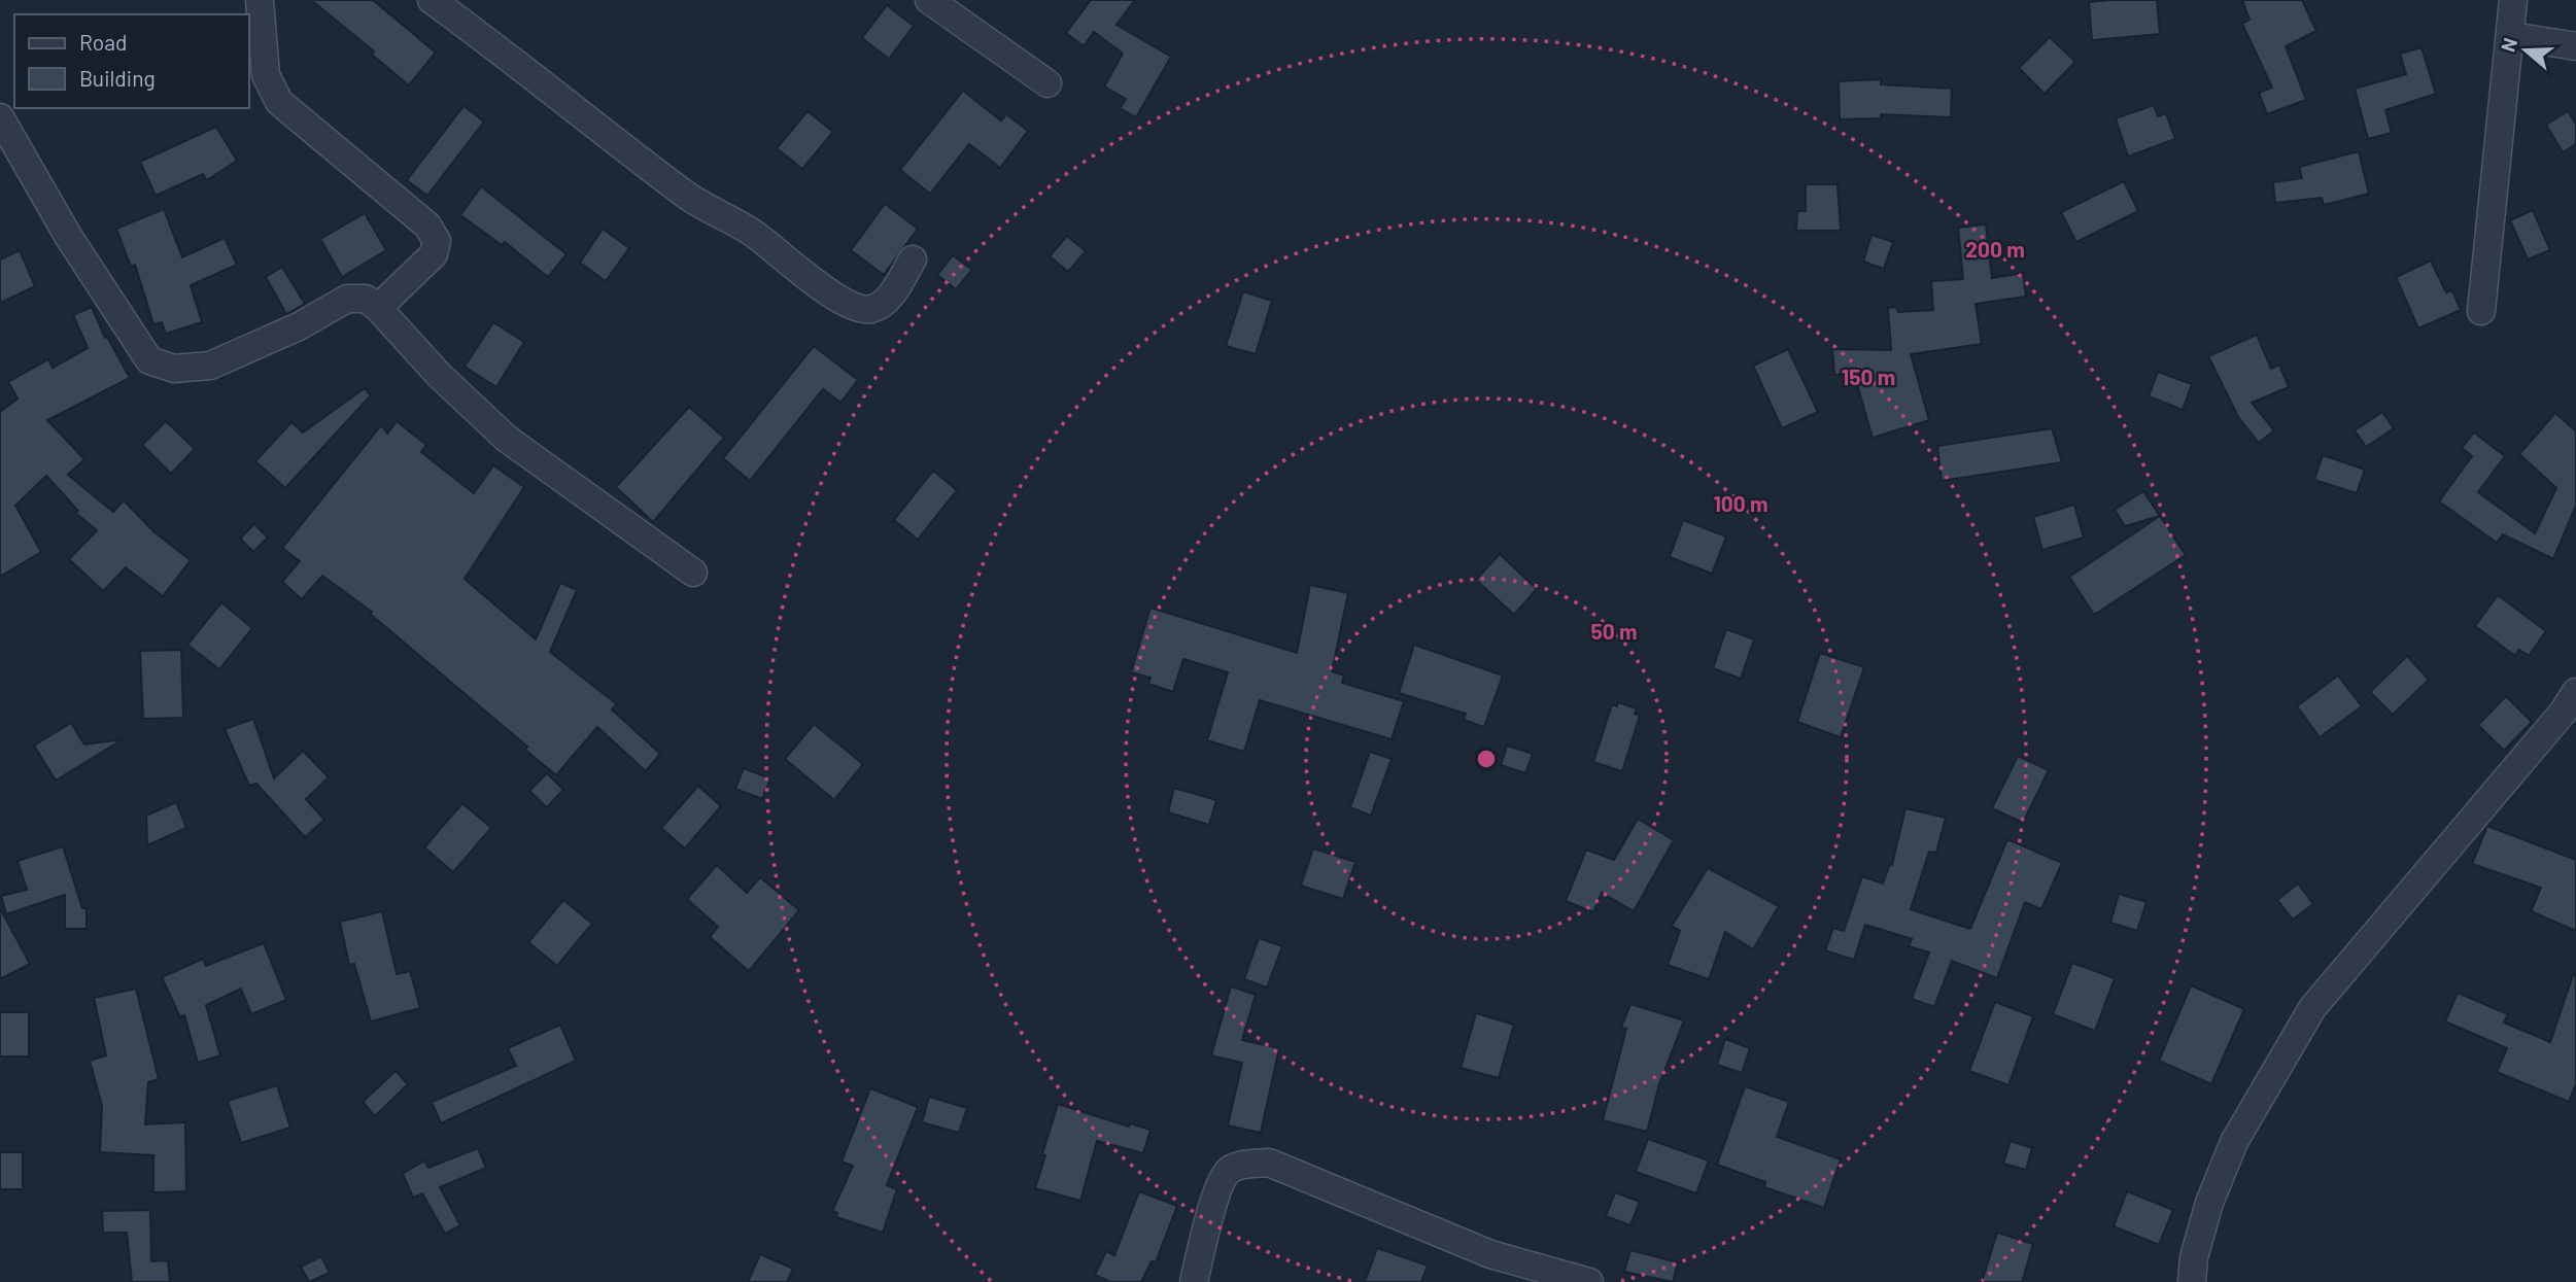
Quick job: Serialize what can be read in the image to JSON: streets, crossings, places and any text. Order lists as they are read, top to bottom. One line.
{"legend":["Road","Building"],"north":"left","rings":["200 m","150 m","100 m","50 m"]}
